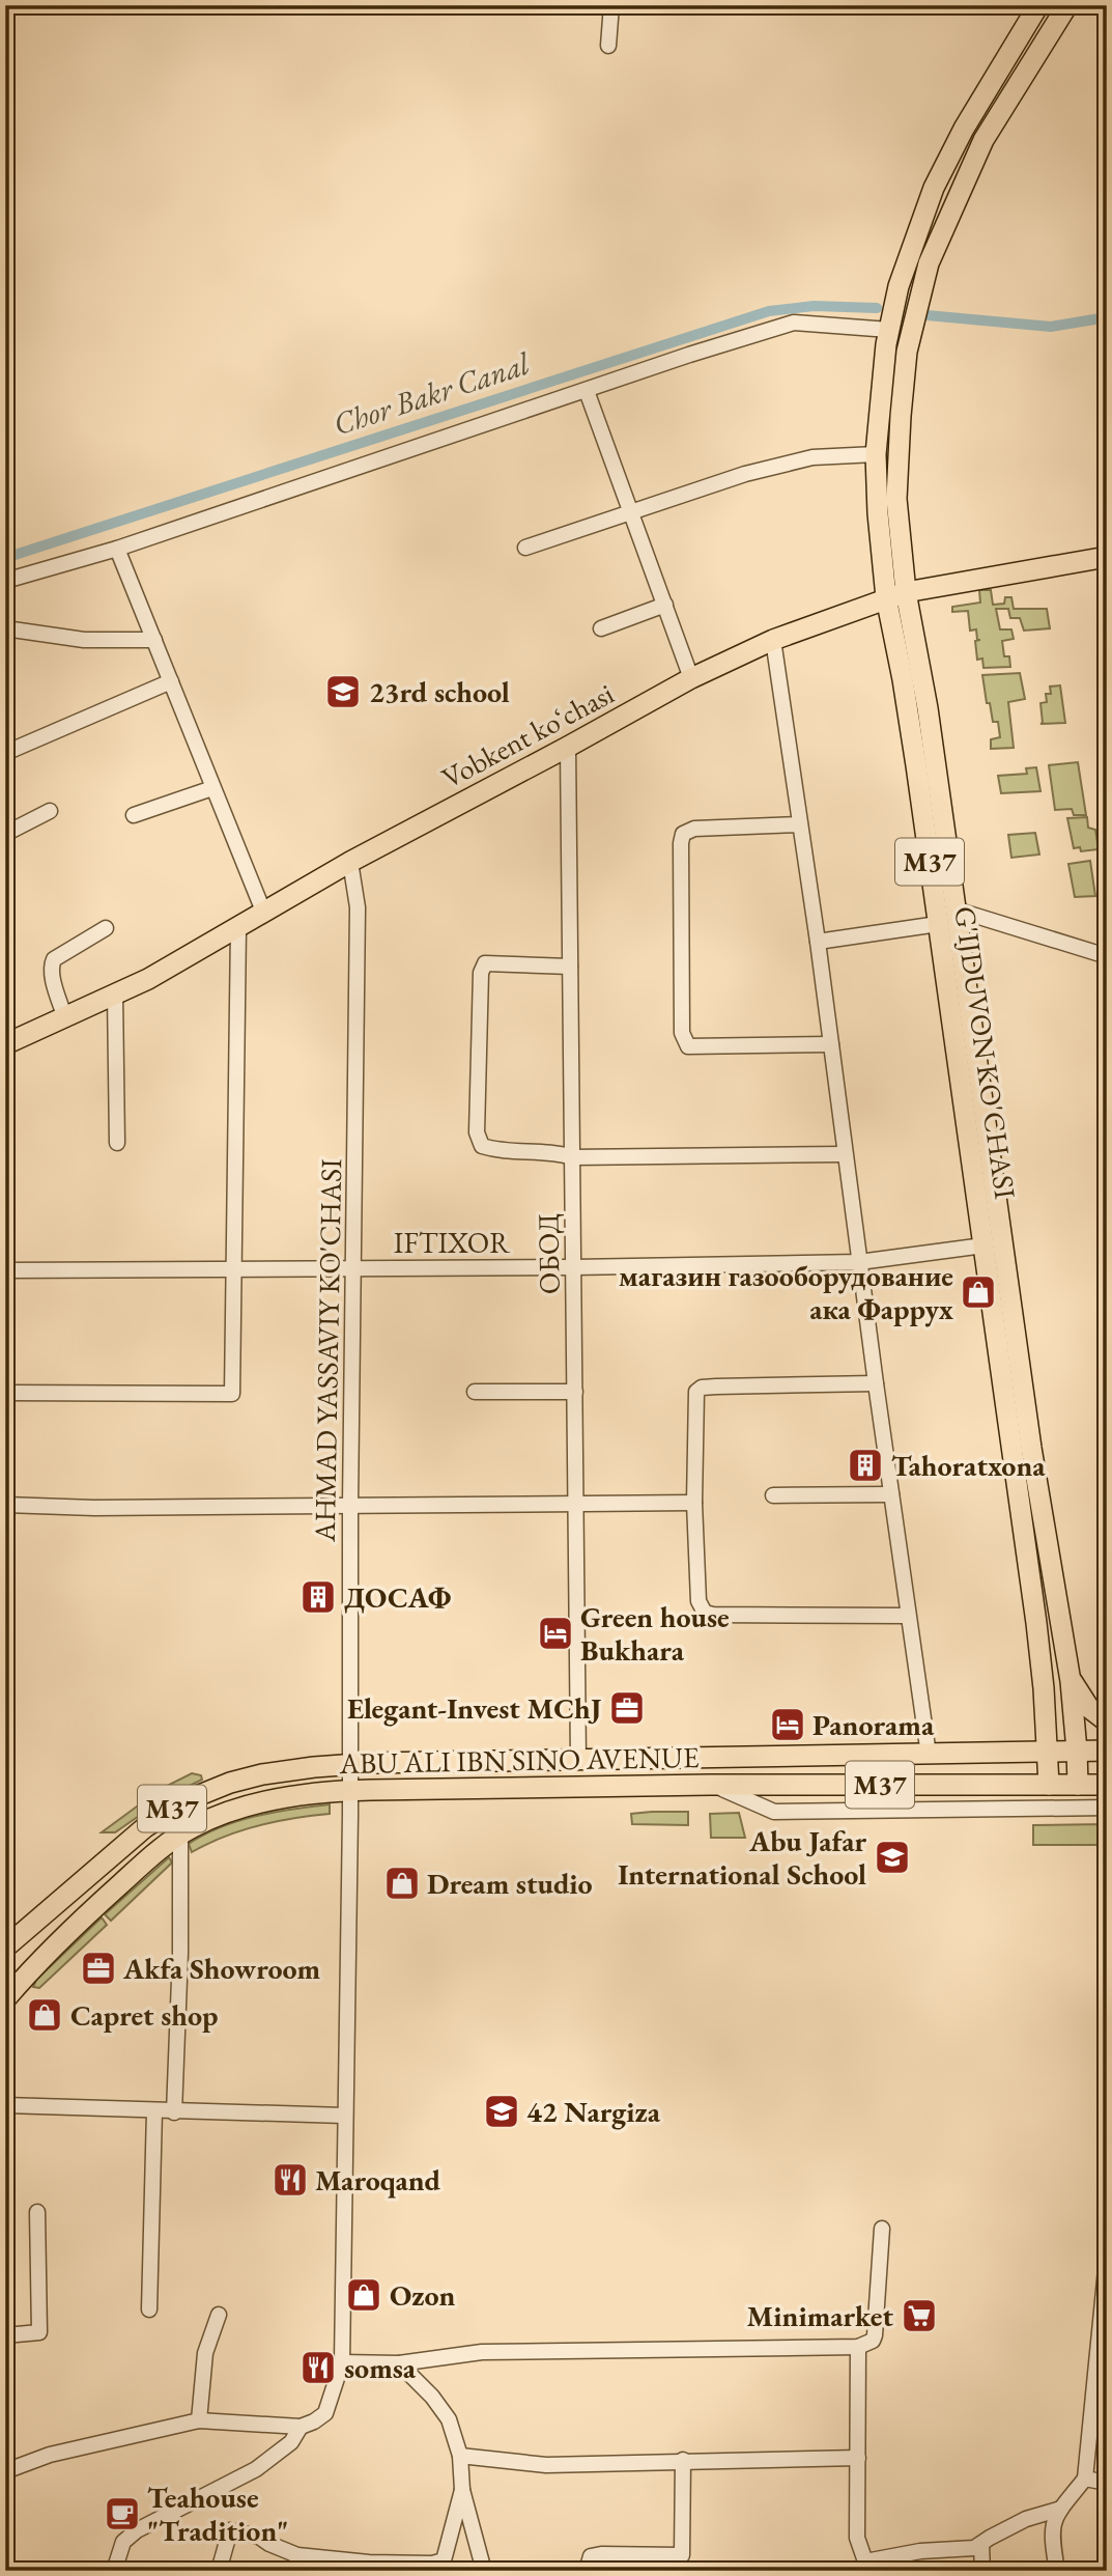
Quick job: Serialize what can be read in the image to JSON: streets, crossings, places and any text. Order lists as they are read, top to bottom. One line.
{"streets":{"main road":["Vobkent koʻchasi","M37","G'IJDUVON KO'CHASI","ABU ALI IBN SINO AVENUE"],"street":["IFTIXOR","ОБОД","AHMAD YASSAVIY KO'CHASI"]},"crossings":[["Vobkent koʻchasi","G'IJDUVON KO'CHASI"],["Vobkent koʻchasi","ОБОД"],["Vobkent koʻchasi","AHMAD YASSAVIY KO'CHASI"],["M37","G'IJDUVON KO'CHASI"],["M37","ABU ALI IBN SINO AVENUE"],["G'IJDUVON KO'CHASI","IFTIXOR"],["G'IJDUVON KO'CHASI","ABU ALI IBN SINO AVENUE"],["IFTIXOR","ОБОД"],["IFTIXOR","AHMAD YASSAVIY KO'CHASI"],["ОБОД","ABU ALI IBN SINO AVENUE"],["AHMAD YASSAVIY KO'CHASI","ABU ALI IBN SINO AVENUE"]],"water":["Chor Bakr Canal"],"places":{"school or university":["23rd school","Abu Jafar International School","42 Nargiza"],"shop":["магазин газооборудование ака Фаррух","Dream studio","Capret shop","Ozon"],"building":["Tahoratxona","ДОСАФ"],"hotel":["Green house Bukhara","Panorama"],"office":["Elegant-Invest MChJ","Akfa Showroom"],"restaurant":["Maroqand","somsa"],"supermarket":["Minimarket"],"cafe":["Teahouse \"Tradition\""]}}
